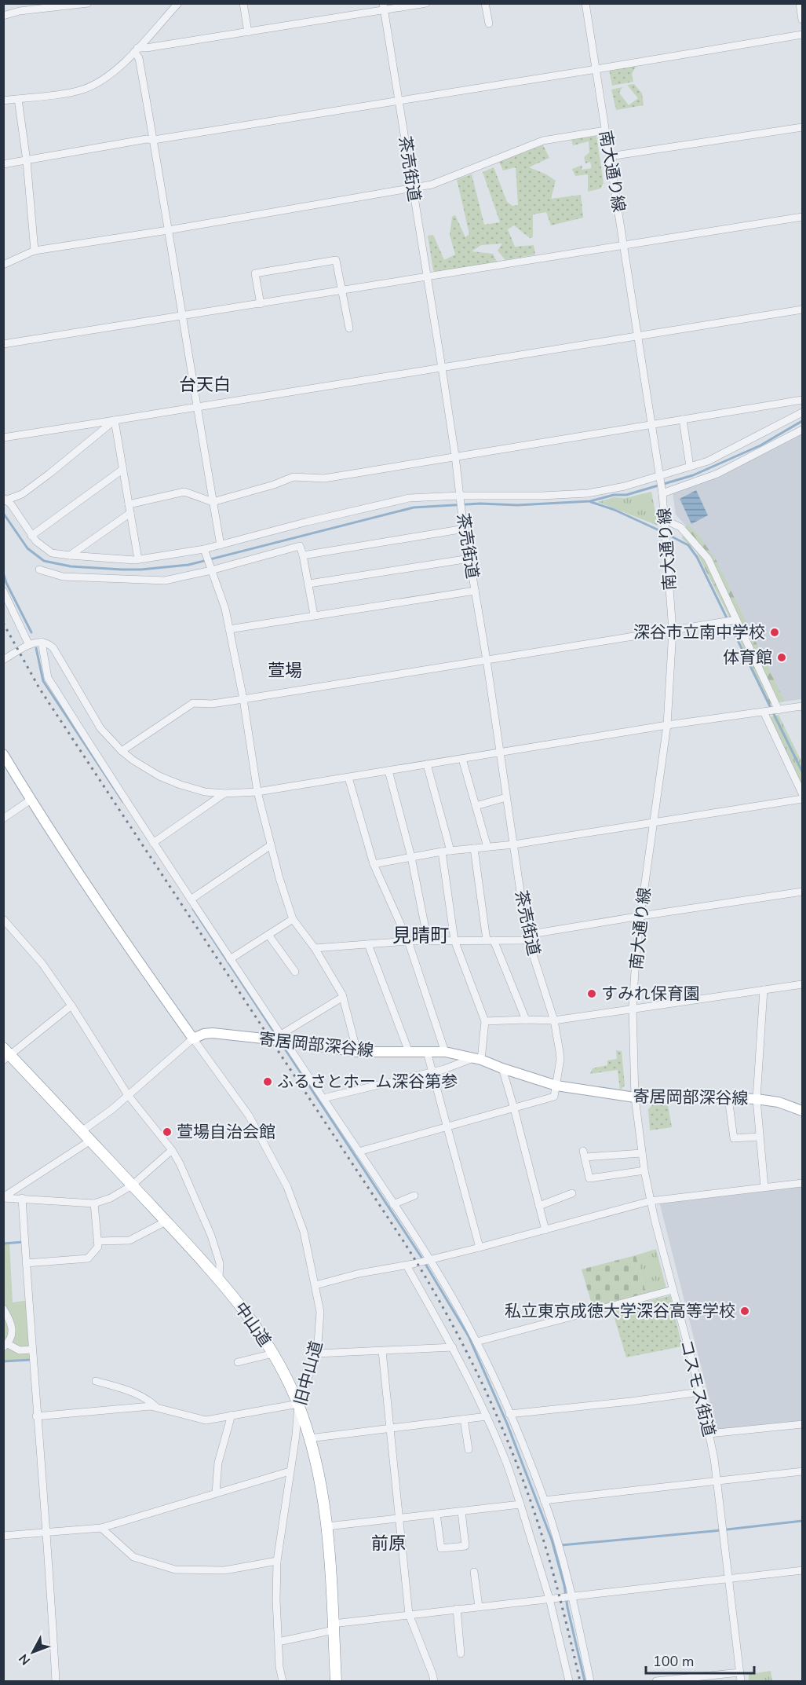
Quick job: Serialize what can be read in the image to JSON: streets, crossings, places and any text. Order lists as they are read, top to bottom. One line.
{"streets":{"highway":["中山道"],"main road":["寄居岡部深谷線"],"street":["茶売街道","南大通り線","旧中山道","コスモス街道"]},"crossings":[["茶売街道","寄居岡部深谷線"],["南大通り線","寄居岡部深谷線"],["南大通り線","コスモス街道"],["寄居岡部深谷線","旧中山道"],["寄居岡部深谷線","コスモス街道"],["中山道","旧中山道"]],"districts":["台天白","萱場","見晴町","前原"],"places":["深谷市立南中学校","体育館","すみれ保育園","ふるさとホーム深谷第参","萱場自治会館","私立東京成徳大学深谷高等学校"],"scale_bar":"100 m","north":"bottom left"}
